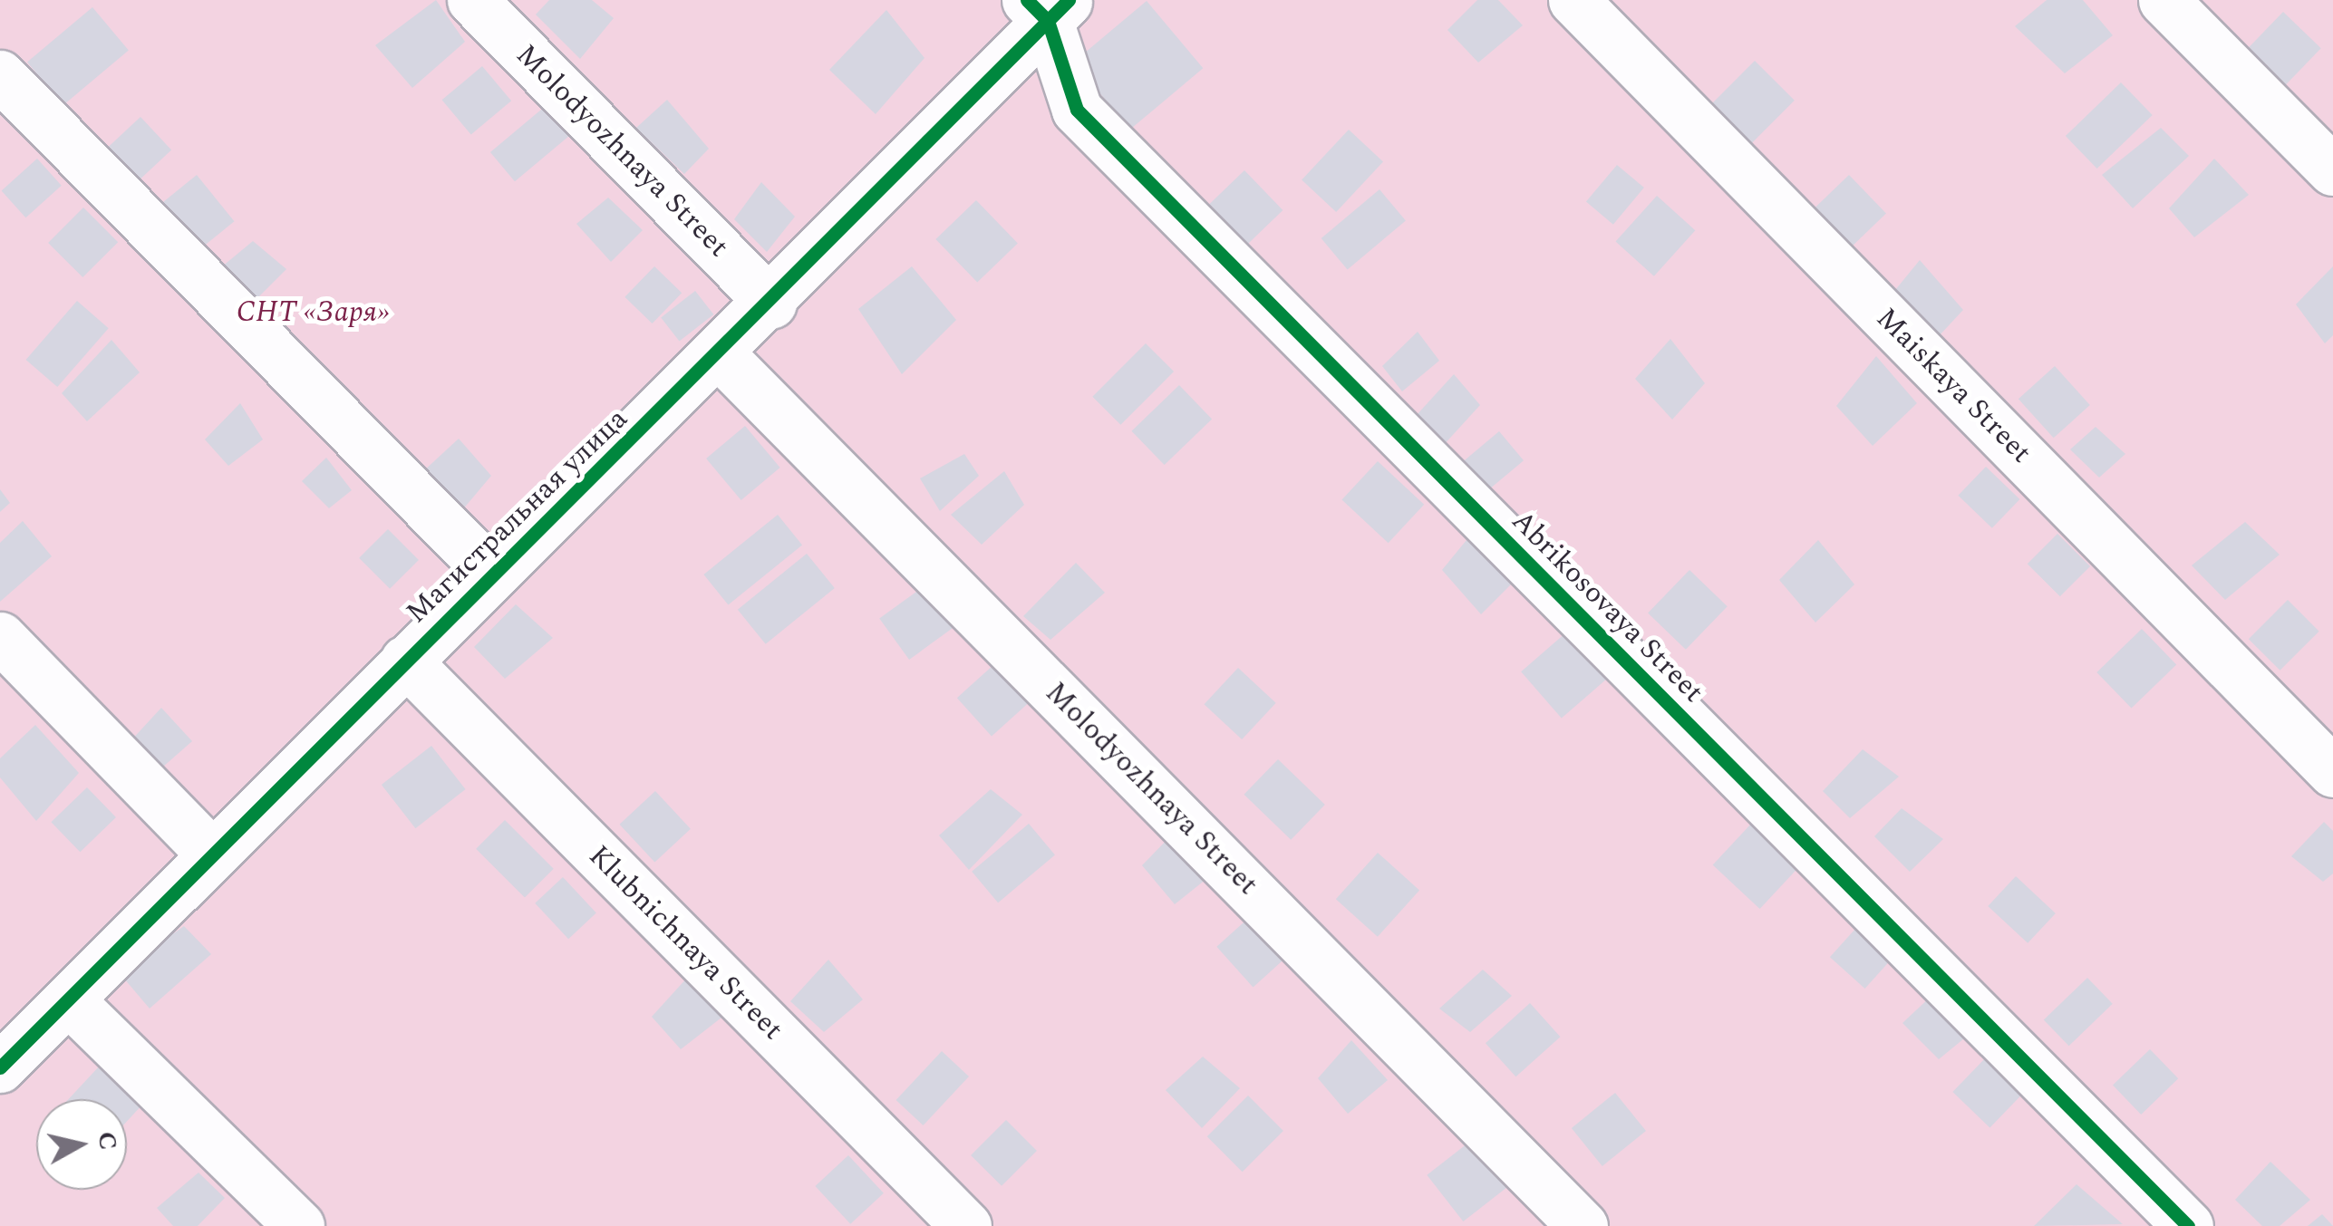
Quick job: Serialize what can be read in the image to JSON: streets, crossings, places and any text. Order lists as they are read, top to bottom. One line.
{"streets":{"street":["Molodyozhnaya Street","Maiskaya Street","Магистральная улица","Abrikosovaya Street","Klubnichnaya Street"]},"crossings":[["Molodyozhnaya Street","Магистральная улица"],["Магистральная улица","Abrikosovaya Street"],["Магистральная улица","Klubnichnaya Street"]],"parks":["СНТ «Заря»"],"north":"right"}
